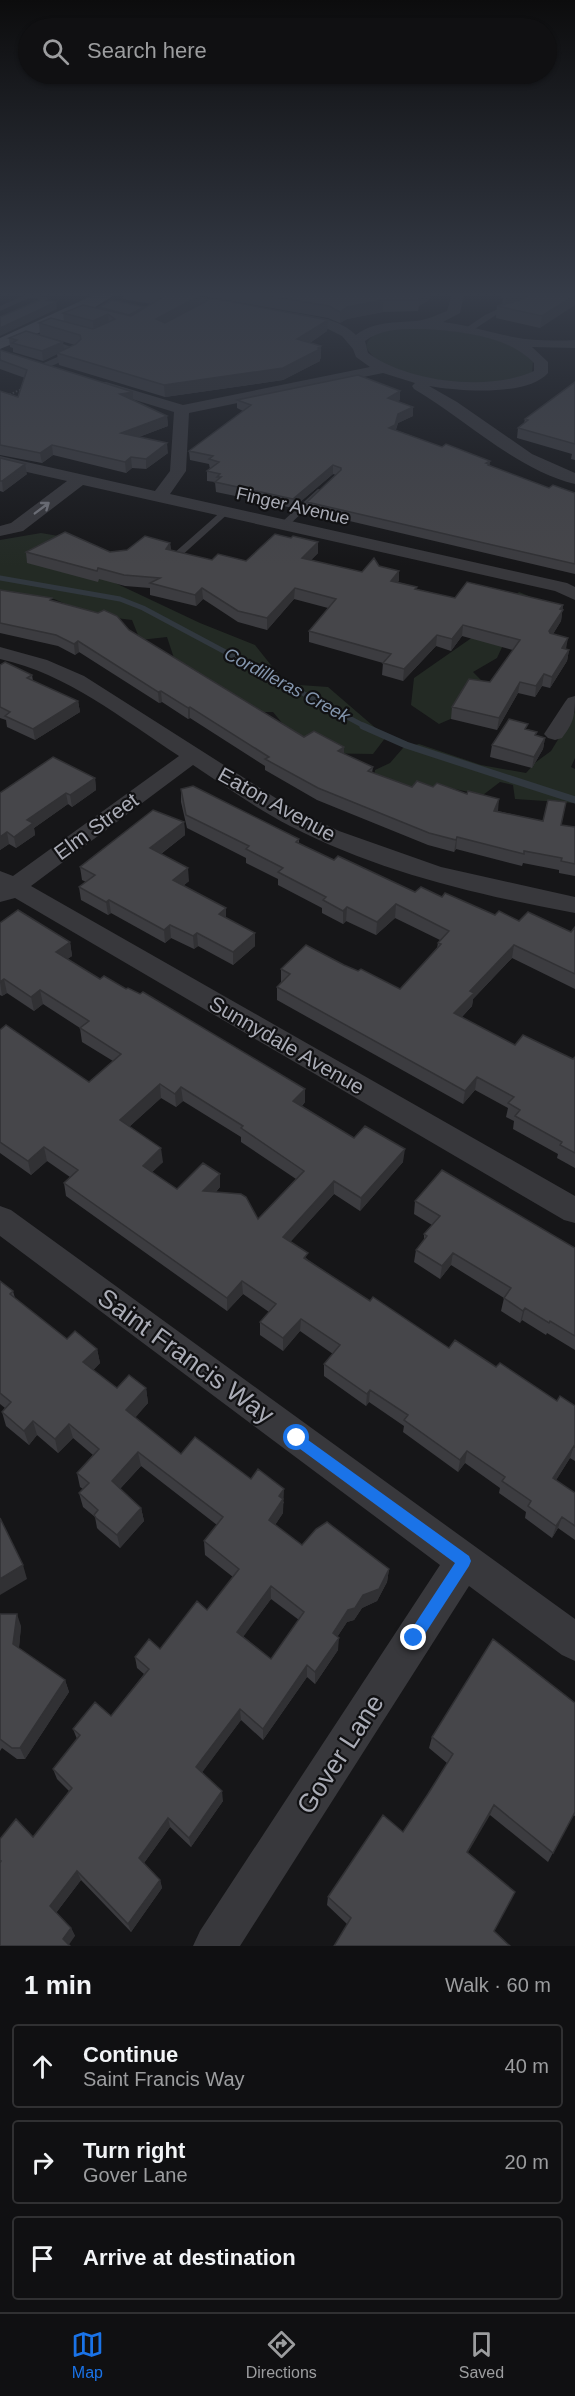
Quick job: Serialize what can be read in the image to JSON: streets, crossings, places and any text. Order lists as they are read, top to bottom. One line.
{"streets":{"street":["Finger Avenue","Eaton Avenue","Elm Street","Sunnydale Avenue","Saint Francis Way","Gover Lane"]},"crossings":[["Eaton Avenue","Elm Street"],["Elm Street","Sunnydale Avenue"],["Saint Francis Way","Gover Lane"]],"water":["Cordilleras Creek"],"page":{"search":"Search here","heading":["1 min","Walk · 60 m"],"list":[["Continue","Saint Francis Way","40 m"],["Turn right","Gover Lane","20 m"],"Arrive at destination"],"nav":["Map","Directions","Saved"]}}
